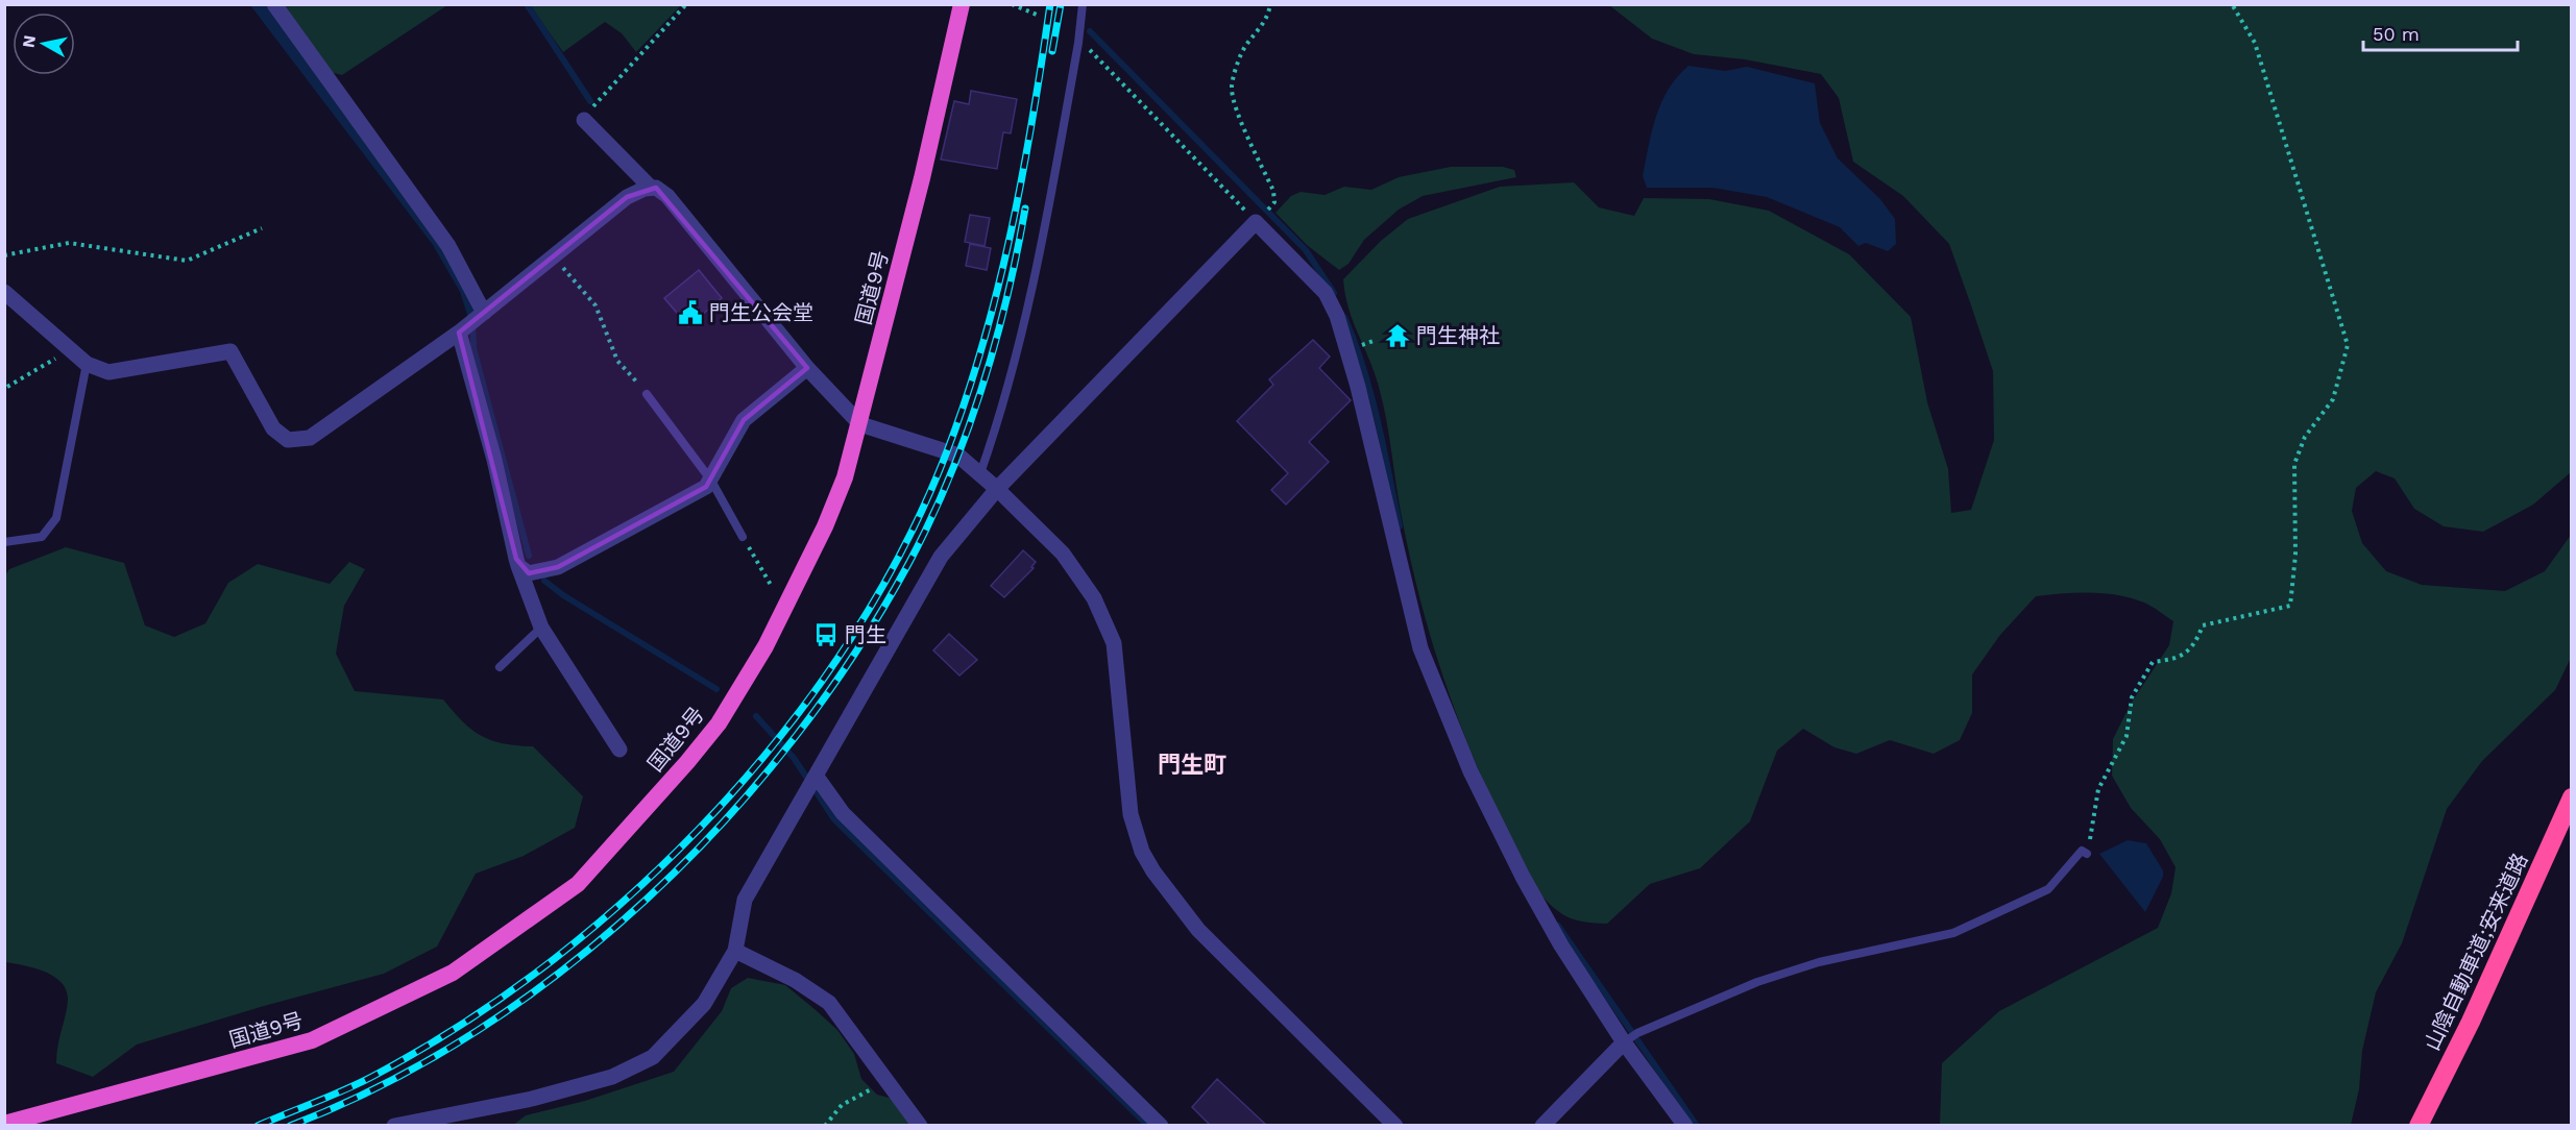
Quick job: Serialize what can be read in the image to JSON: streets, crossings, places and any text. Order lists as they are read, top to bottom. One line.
{"streets":{"highway":["国道9号","山陰自動車道;安来道路"]},"districts":["門生町"],"places":{"public building":["門生公会堂"],"temple":["門生神社"],"bus stop":["門生"]},"scale_bar":"50 m","north":"left"}
